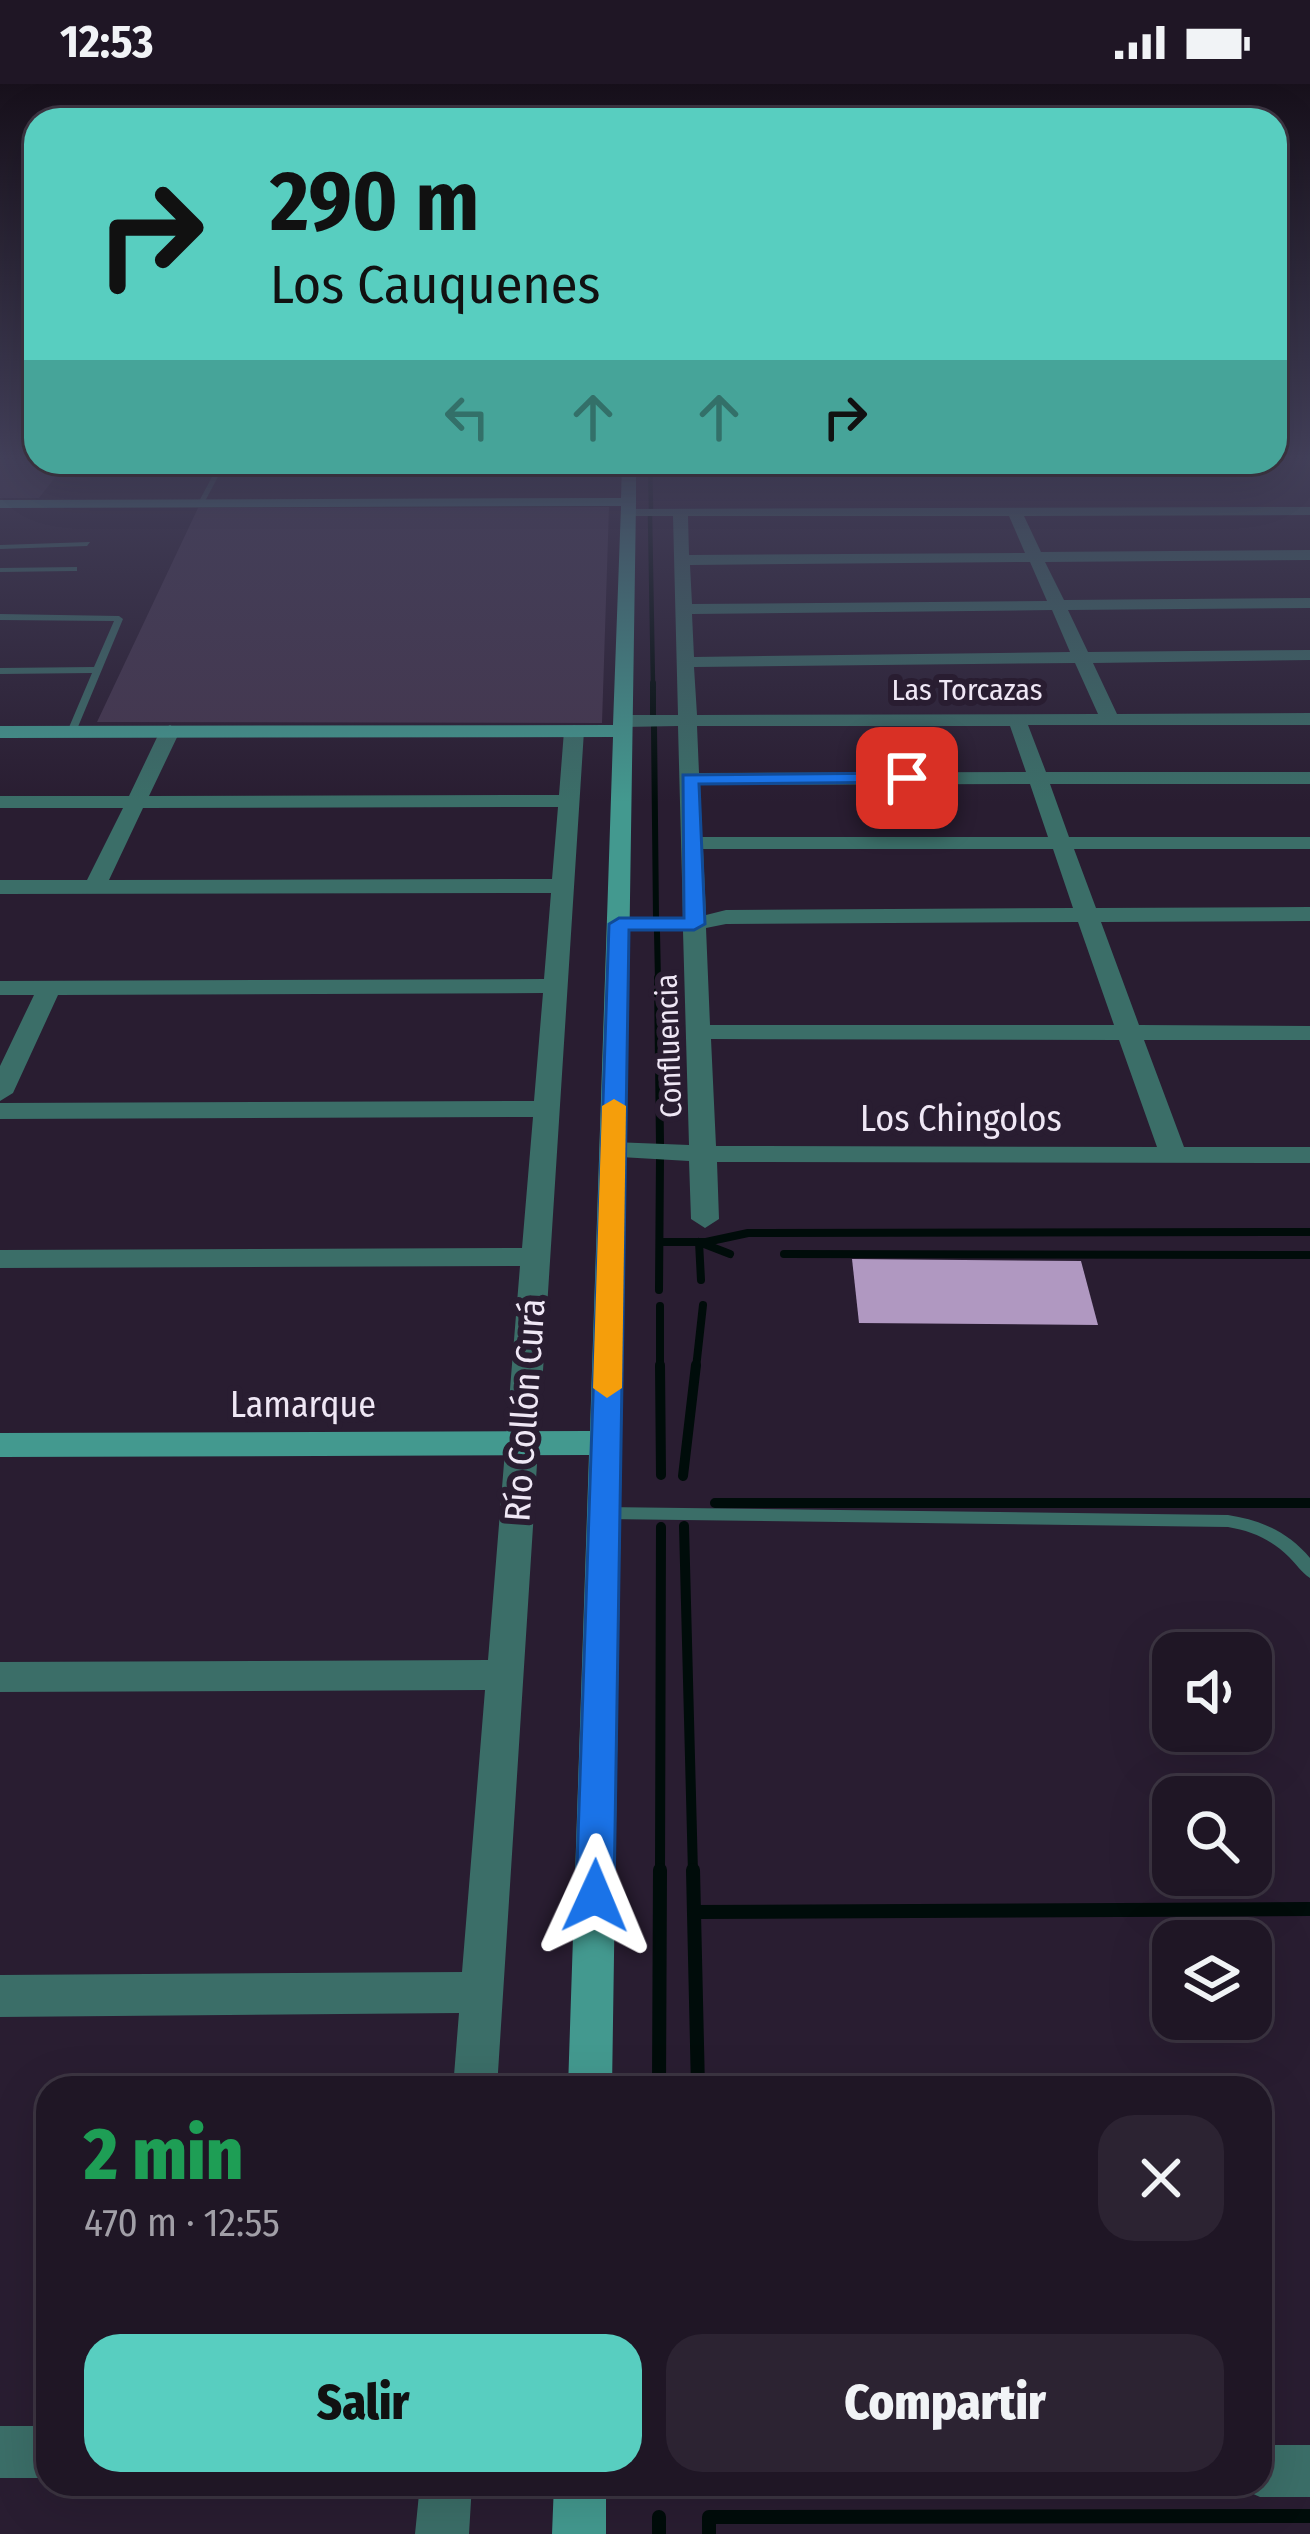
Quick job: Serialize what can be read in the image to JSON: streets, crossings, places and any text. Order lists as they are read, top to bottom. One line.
{"streets":{"street":["Las Torcazas","Confluencia","Los Chingolos","Lamarque","Río Collón Curá"]},"crossings":[["Las Torcazas","Confluencia"],["Las Torcazas","Río Collón Curá"],["Confluencia","Los Chingolos"],["Lamarque","Río Collón Curá"]],"page":{"status":"12:53","turn":["290 m","Los Cauquenes"],"heading":["2 min","470 m · 12:55"],"buttons":["Salir","Compartir"]}}
